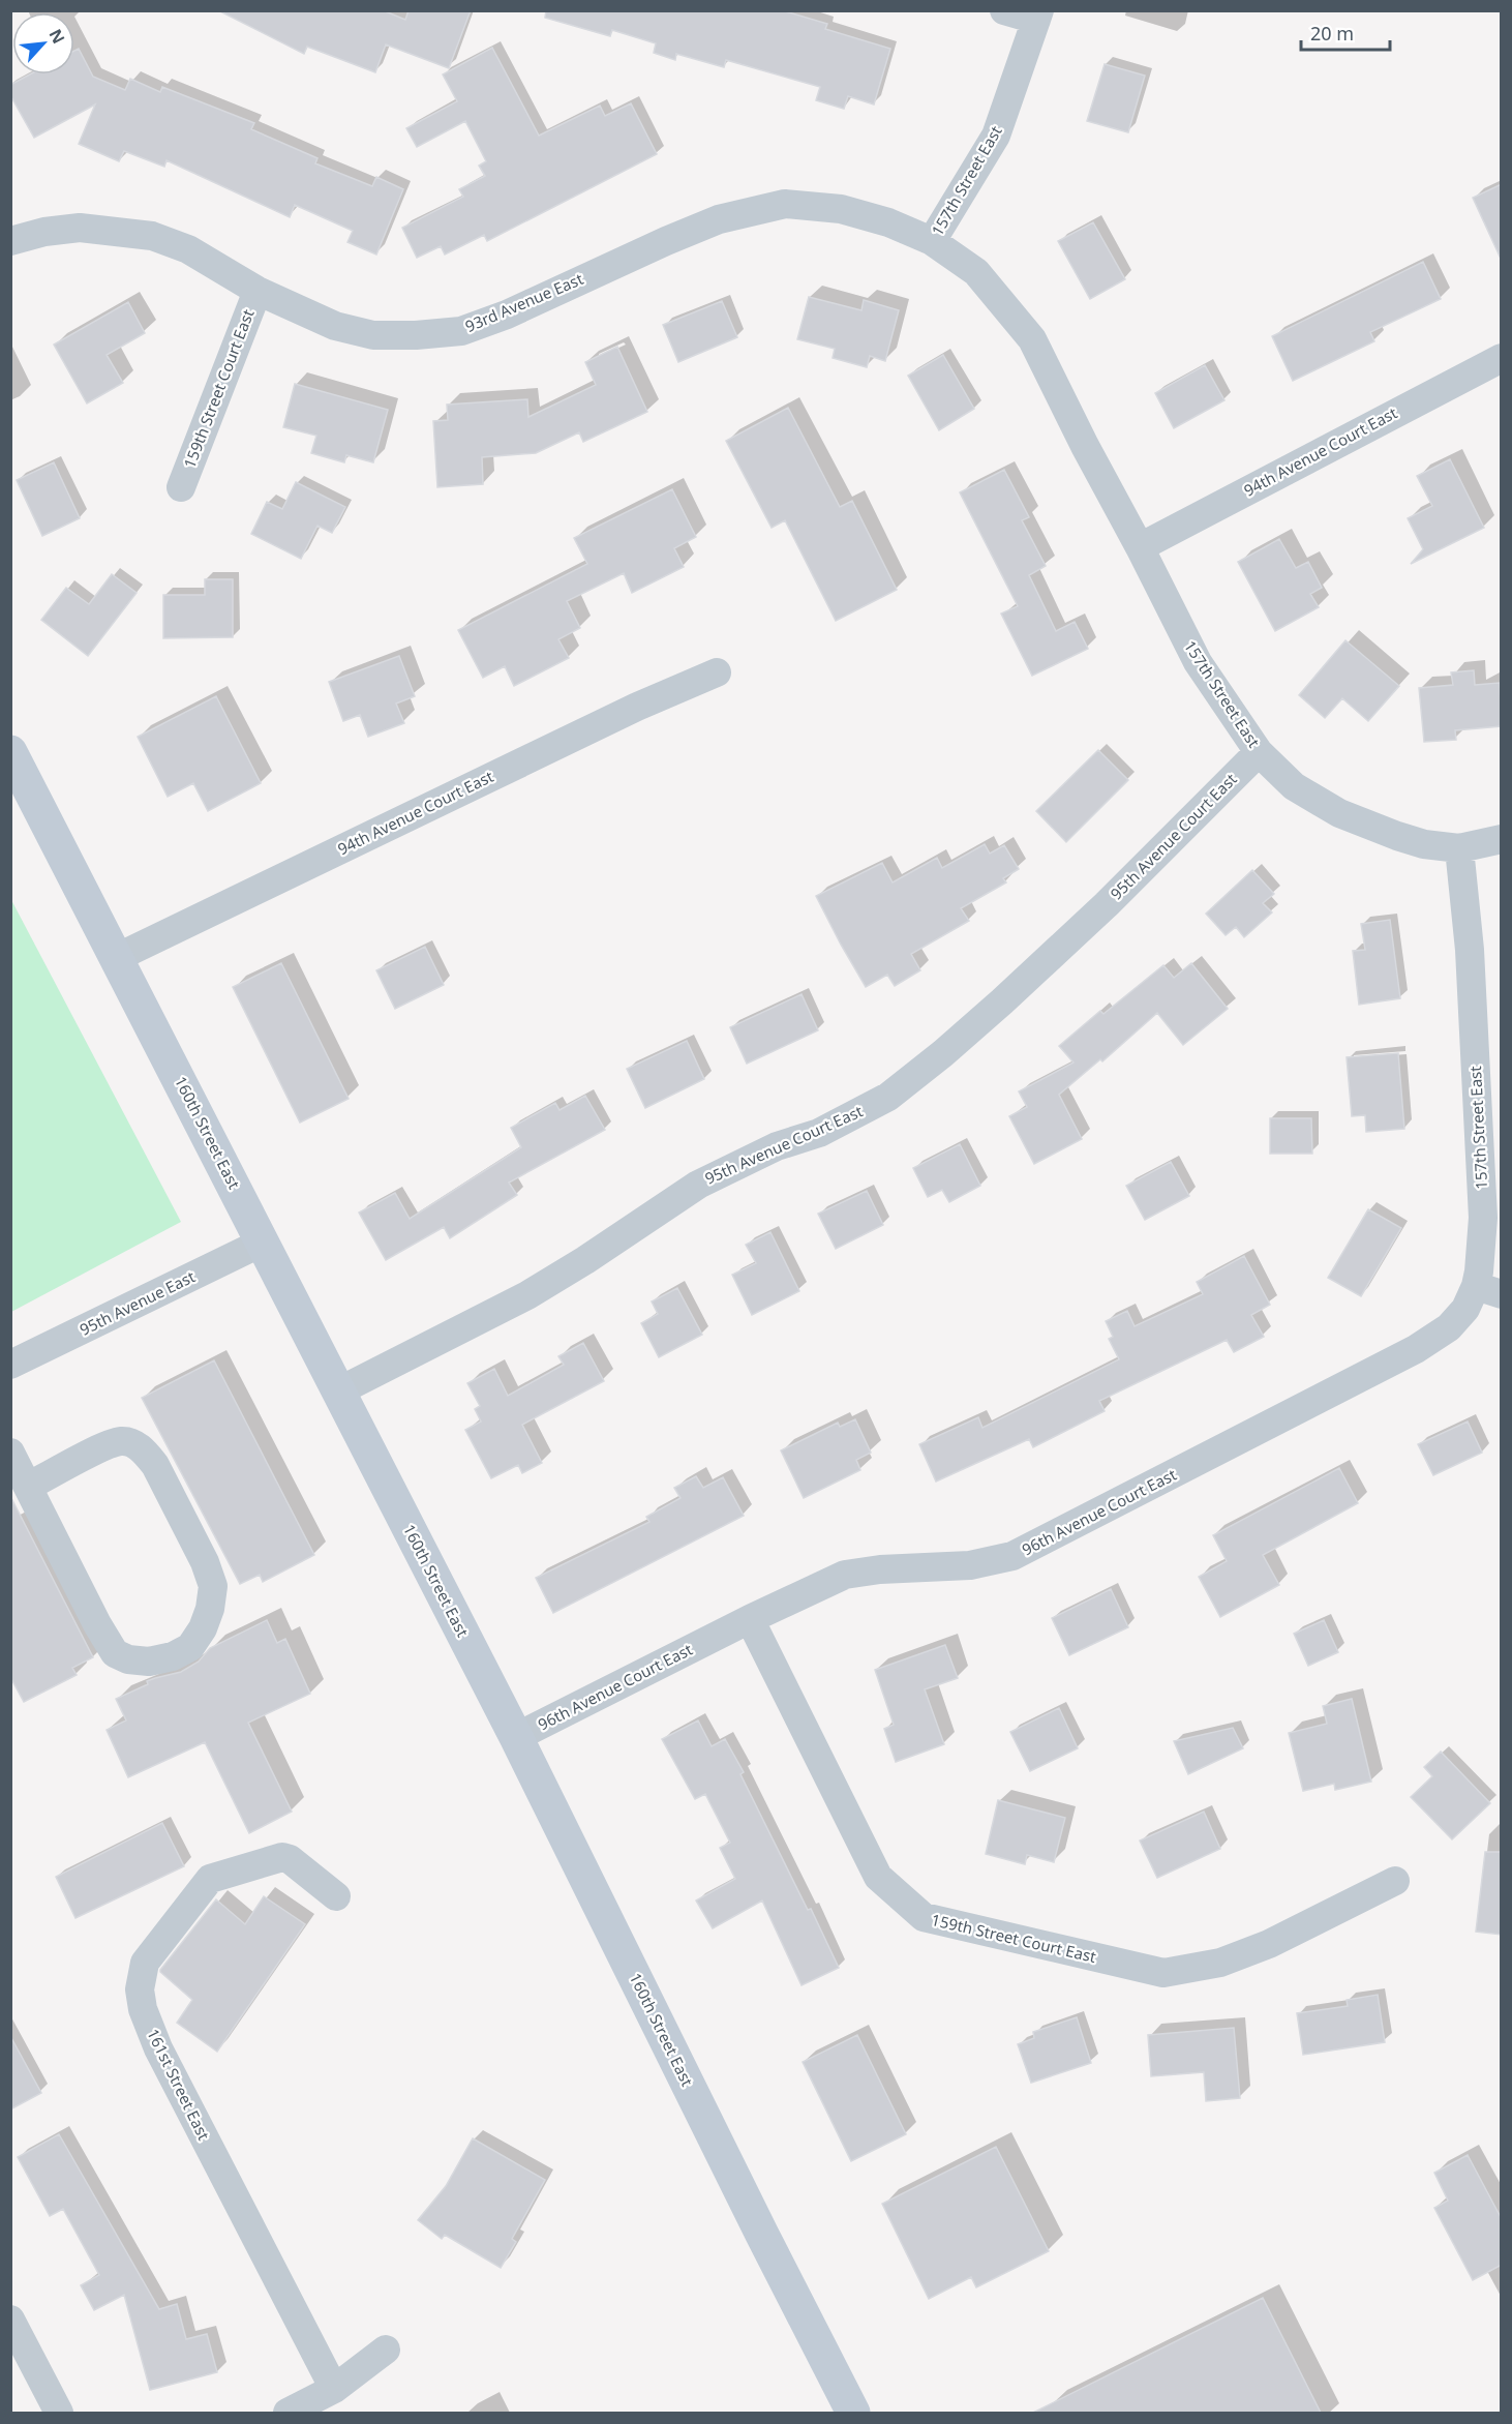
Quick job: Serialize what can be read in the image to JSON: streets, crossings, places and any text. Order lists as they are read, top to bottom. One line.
{"streets":{"main road":["160th Street East"],"street":["157th Street East","93rd Avenue East","159th Street Court East","94th Avenue Court East","95th Avenue Court East","95th Avenue East","96th Avenue Court East","161st Street East"]},"crossings":[["157th Street East","93rd Avenue East"],["157th Street East","94th Avenue Court East"],["157th Street East","95th Avenue Court East"],["157th Street East","96th Avenue Court East"],["93rd Avenue East","159th Street Court East"],["159th Street Court East","96th Avenue Court East"],["94th Avenue Court East","160th Street East"],["95th Avenue Court East","160th Street East"],["160th Street East","95th Avenue East"],["160th Street East","96th Avenue Court East"]],"scale_bar":"20 m","north":"top right"}
